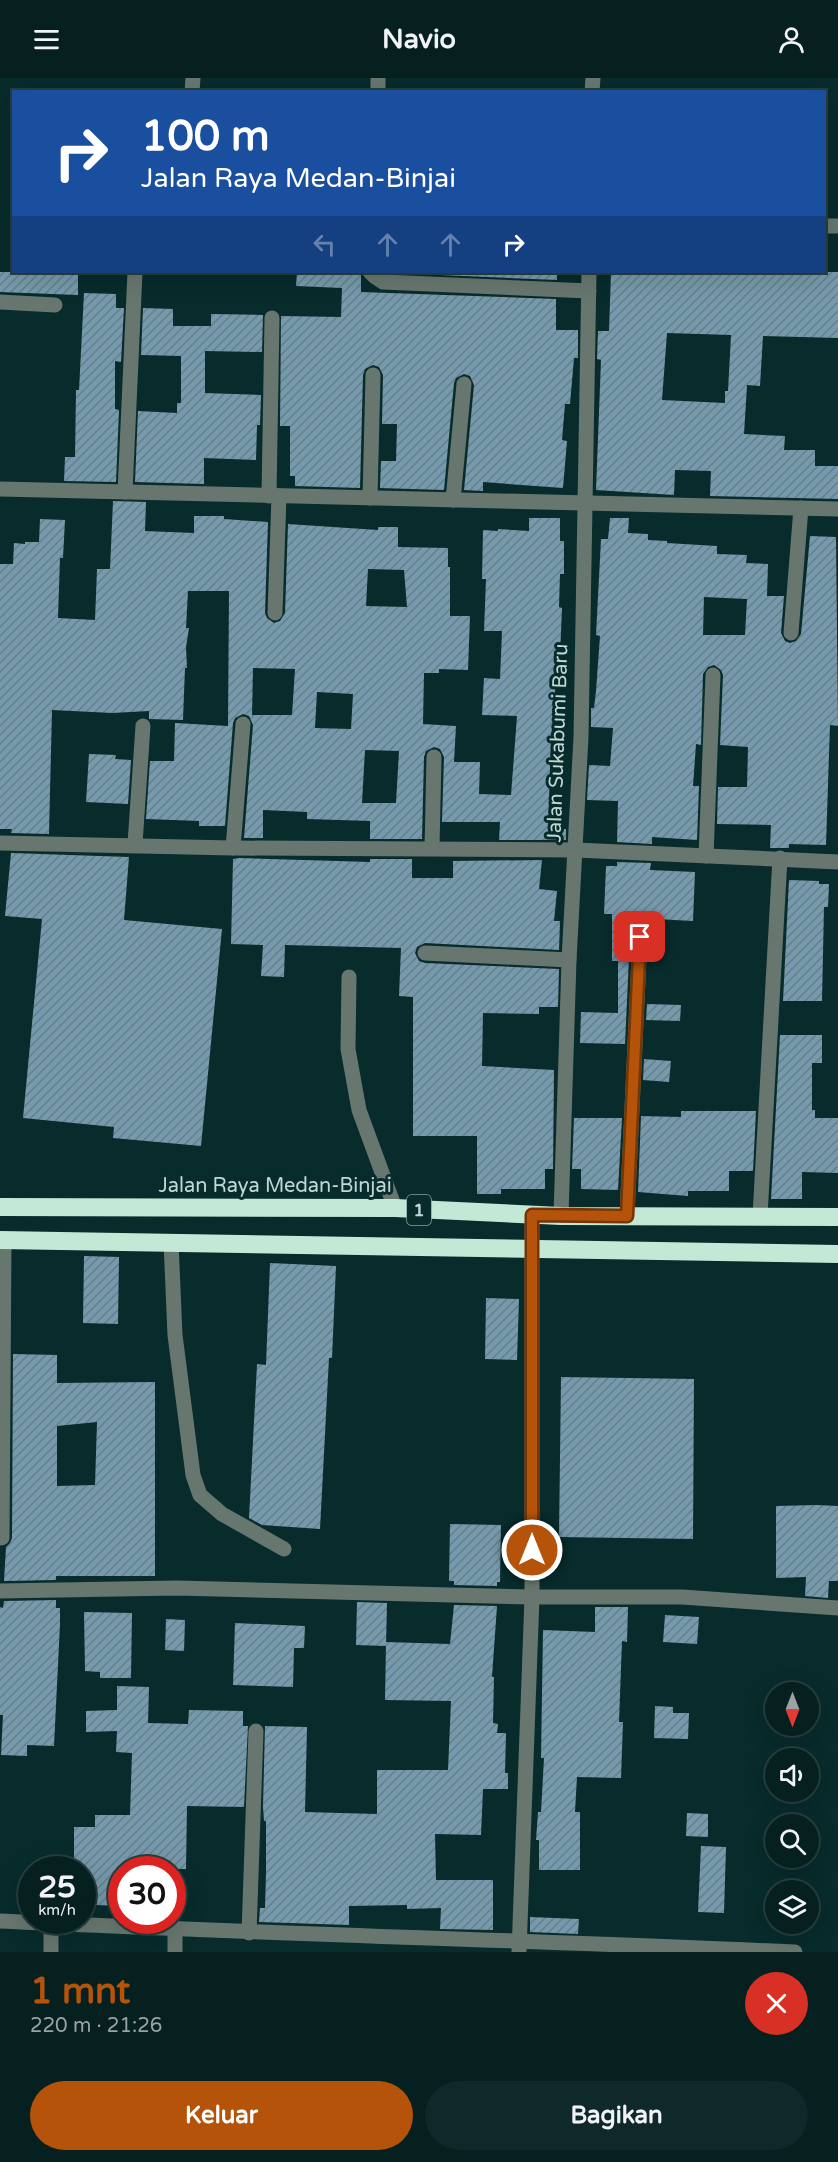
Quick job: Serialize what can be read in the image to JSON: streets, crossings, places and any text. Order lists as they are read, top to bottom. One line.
{"streets":{"highway":["Jalan Raya Medan-Binjai","1"],"street":["Jalan Sukabumi Baru"]},"crossings":[["Jalan Sukabumi Baru","Jalan Raya Medan-Binjai"]],"north":"bottom","page":{"header":"Navio","turn":["100 m","Jalan Raya Medan-Binjai"],"speed":"25 km/h","limit":"30","heading":["1 mnt","220 m · 21:26"],"buttons":["Keluar","Bagikan"]}}
